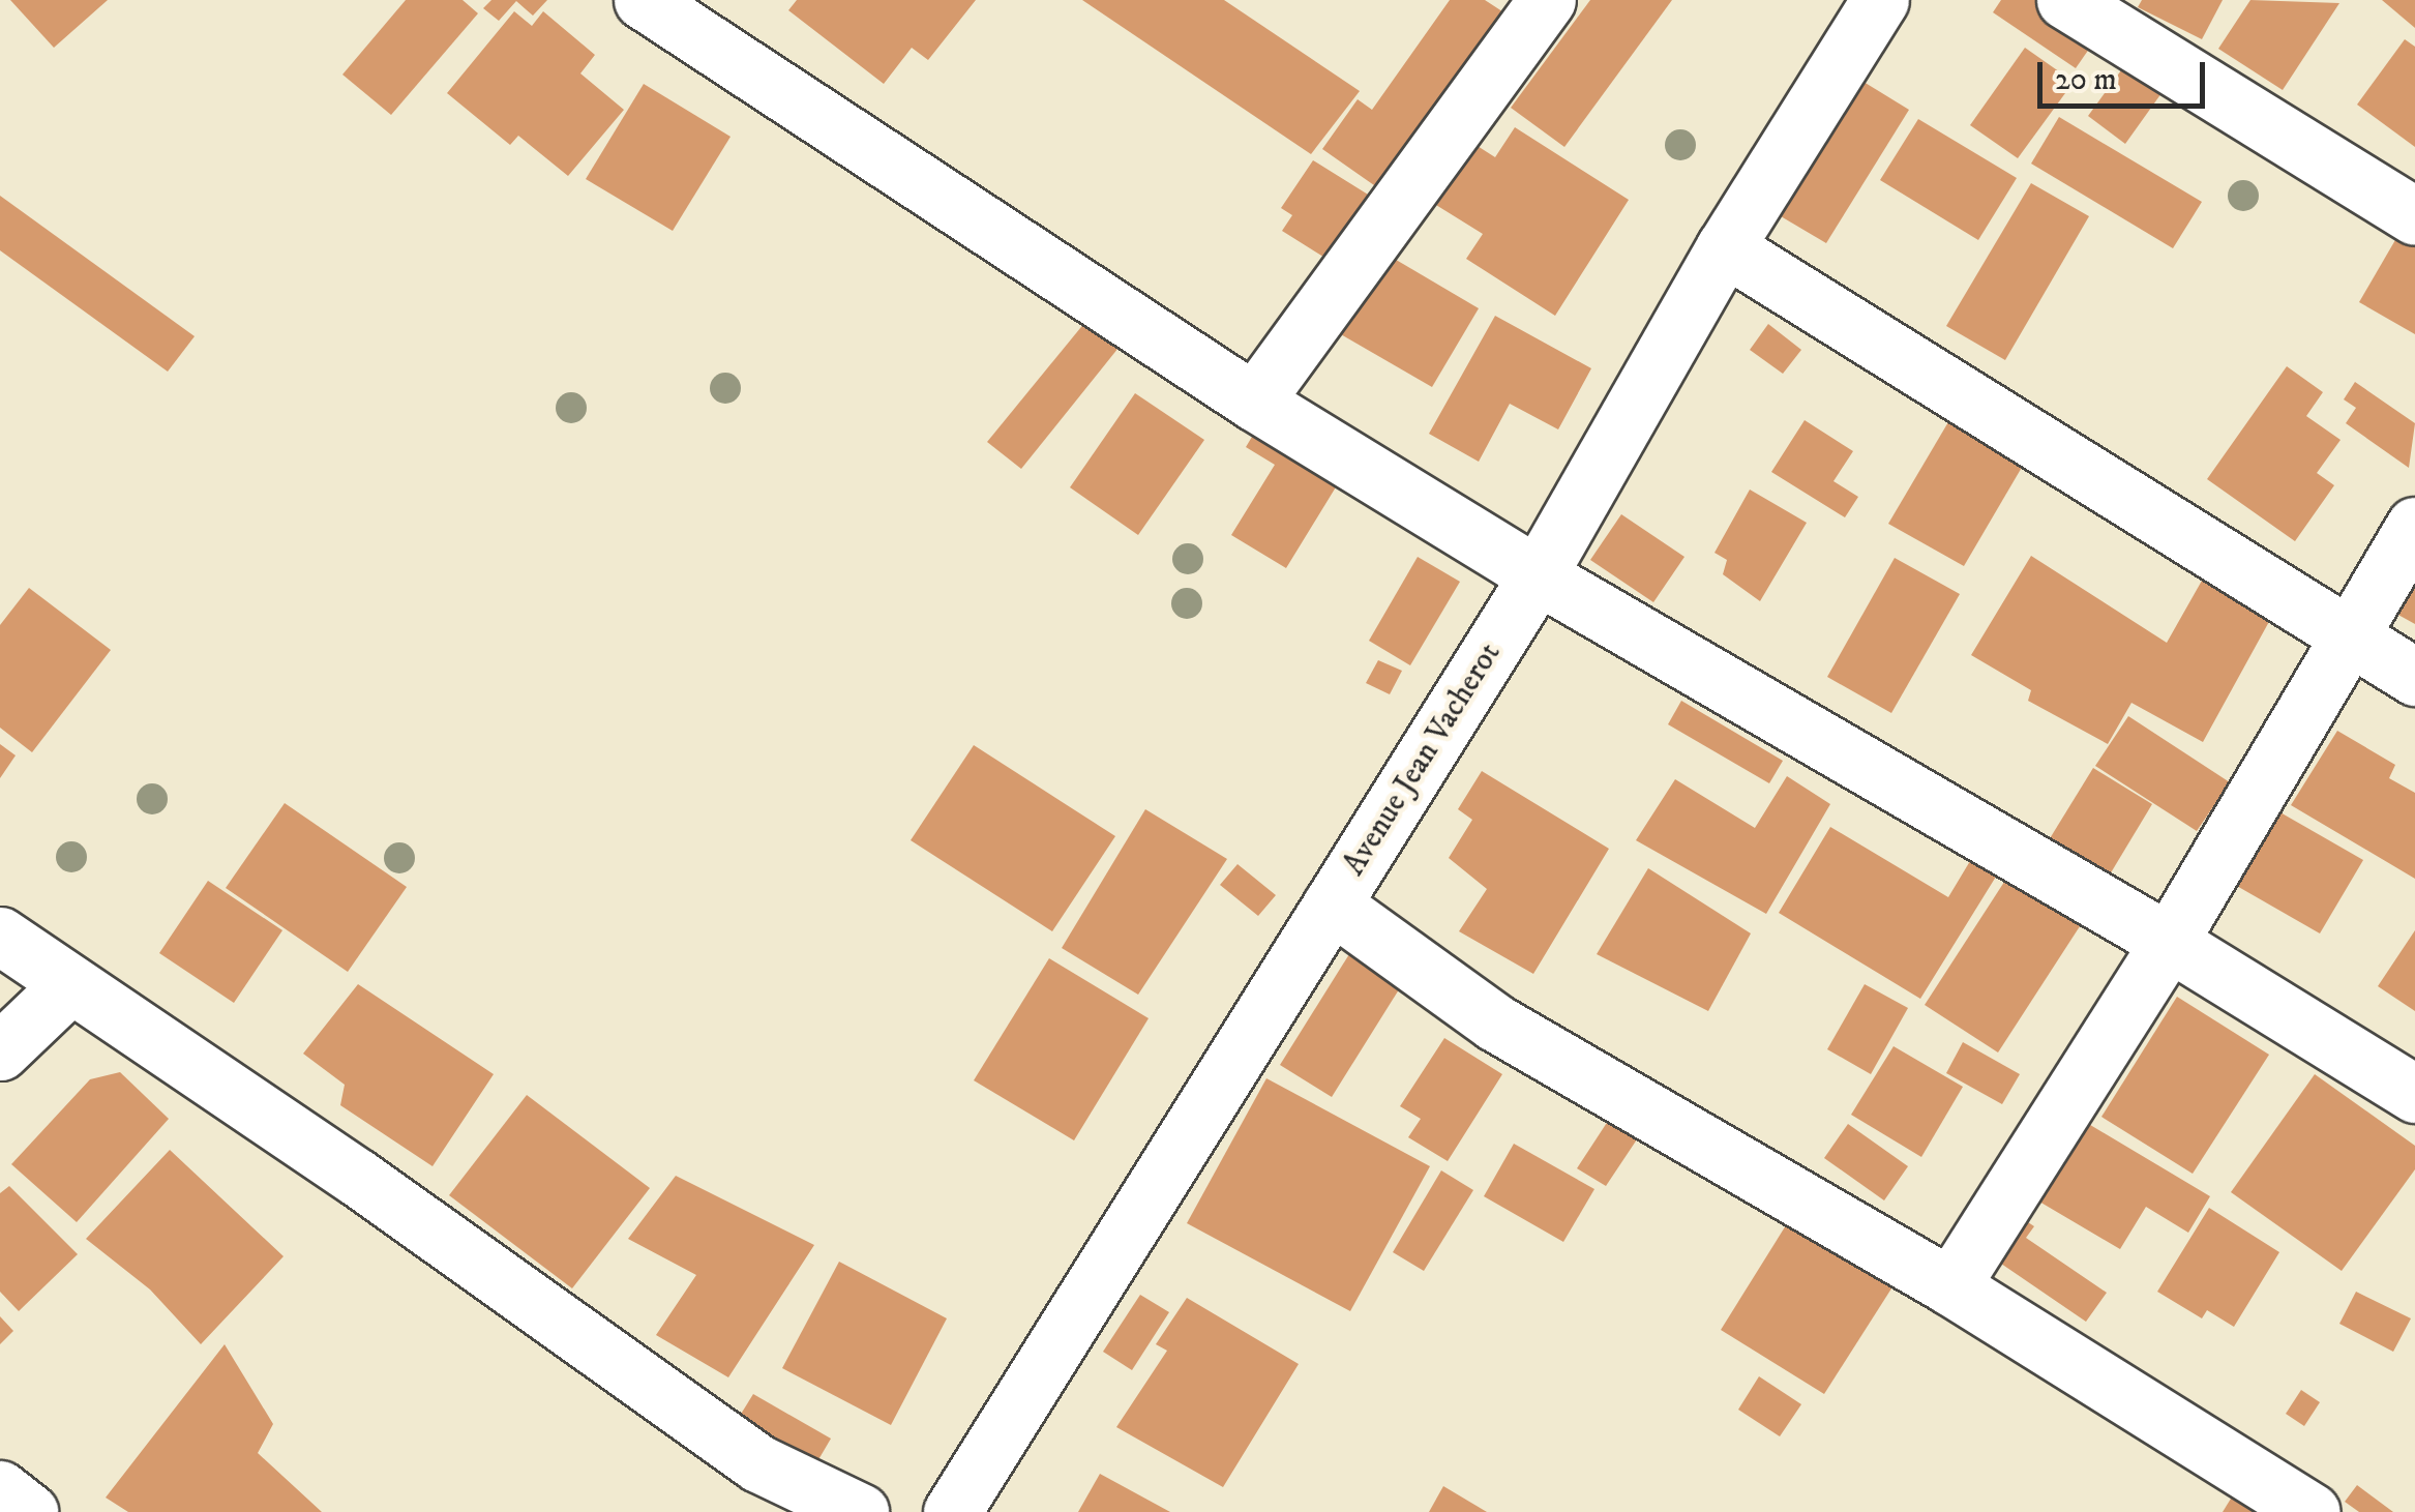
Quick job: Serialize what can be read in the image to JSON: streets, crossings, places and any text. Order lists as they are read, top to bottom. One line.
{"streets":{"street":["Avenue Jean Vacherot"]},"scale_bar":"20 m"}
